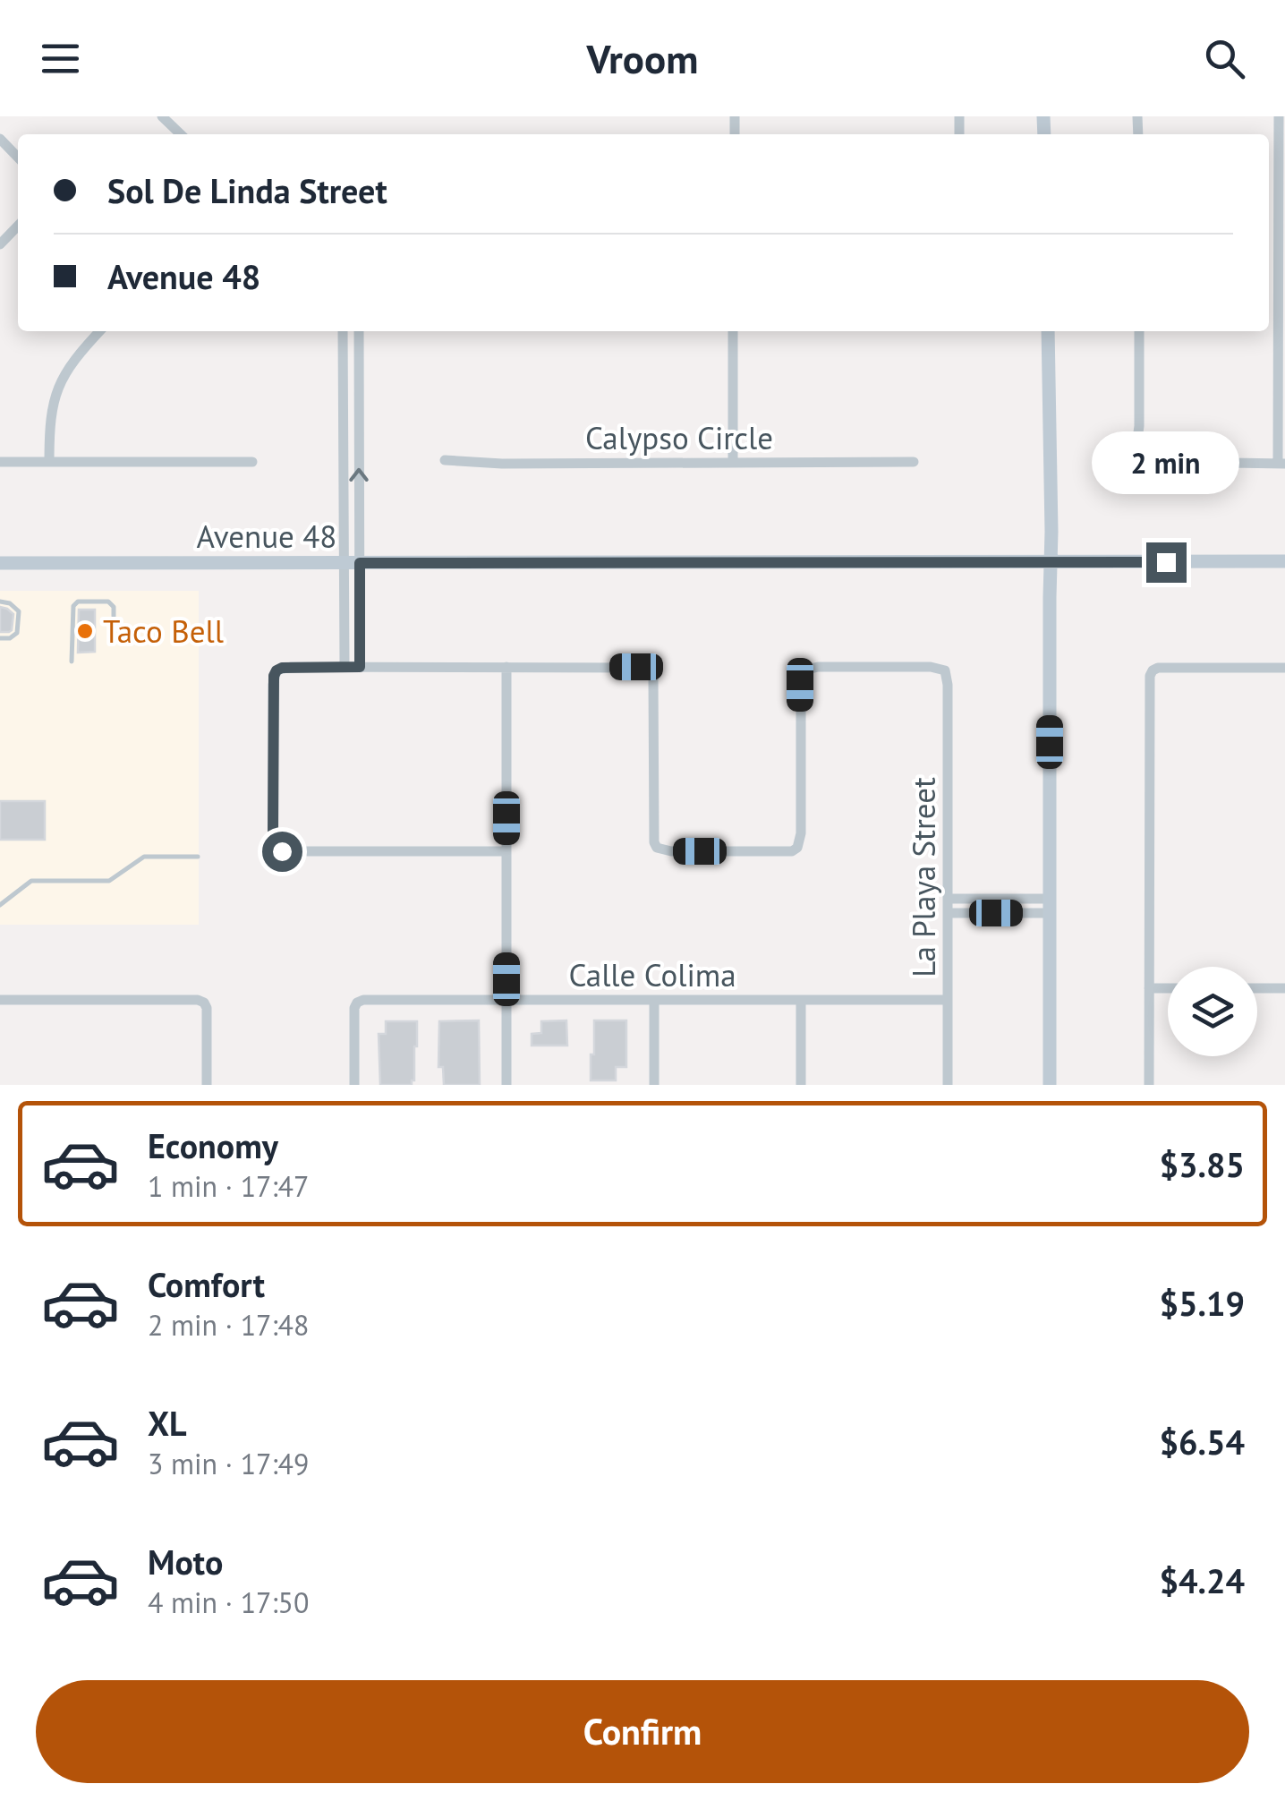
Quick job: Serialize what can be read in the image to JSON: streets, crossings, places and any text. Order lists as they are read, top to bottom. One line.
{"streets":{"main road":["Avenue 48"],"street":["Calypso Circle","La Playa Street","Calle Colima"]},"crossings":[["La Playa Street","Calle Colima"]],"places":["Taco Bell"],"page":{"header":"Vroom","banner":["Sol De Linda Street","Avenue 48"],"bubble":"2 min","list":[{"name":"Economy","note":"1 min · 17:47","value":"$3.85"},{"name":"Comfort","note":"2 min · 17:48","value":"$5.19"},{"name":"XL","note":"3 min · 17:49","value":"$6.54"},{"name":"Moto","note":"4 min · 17:50","value":"$4.24"}],"buttons":"Confirm"}}
